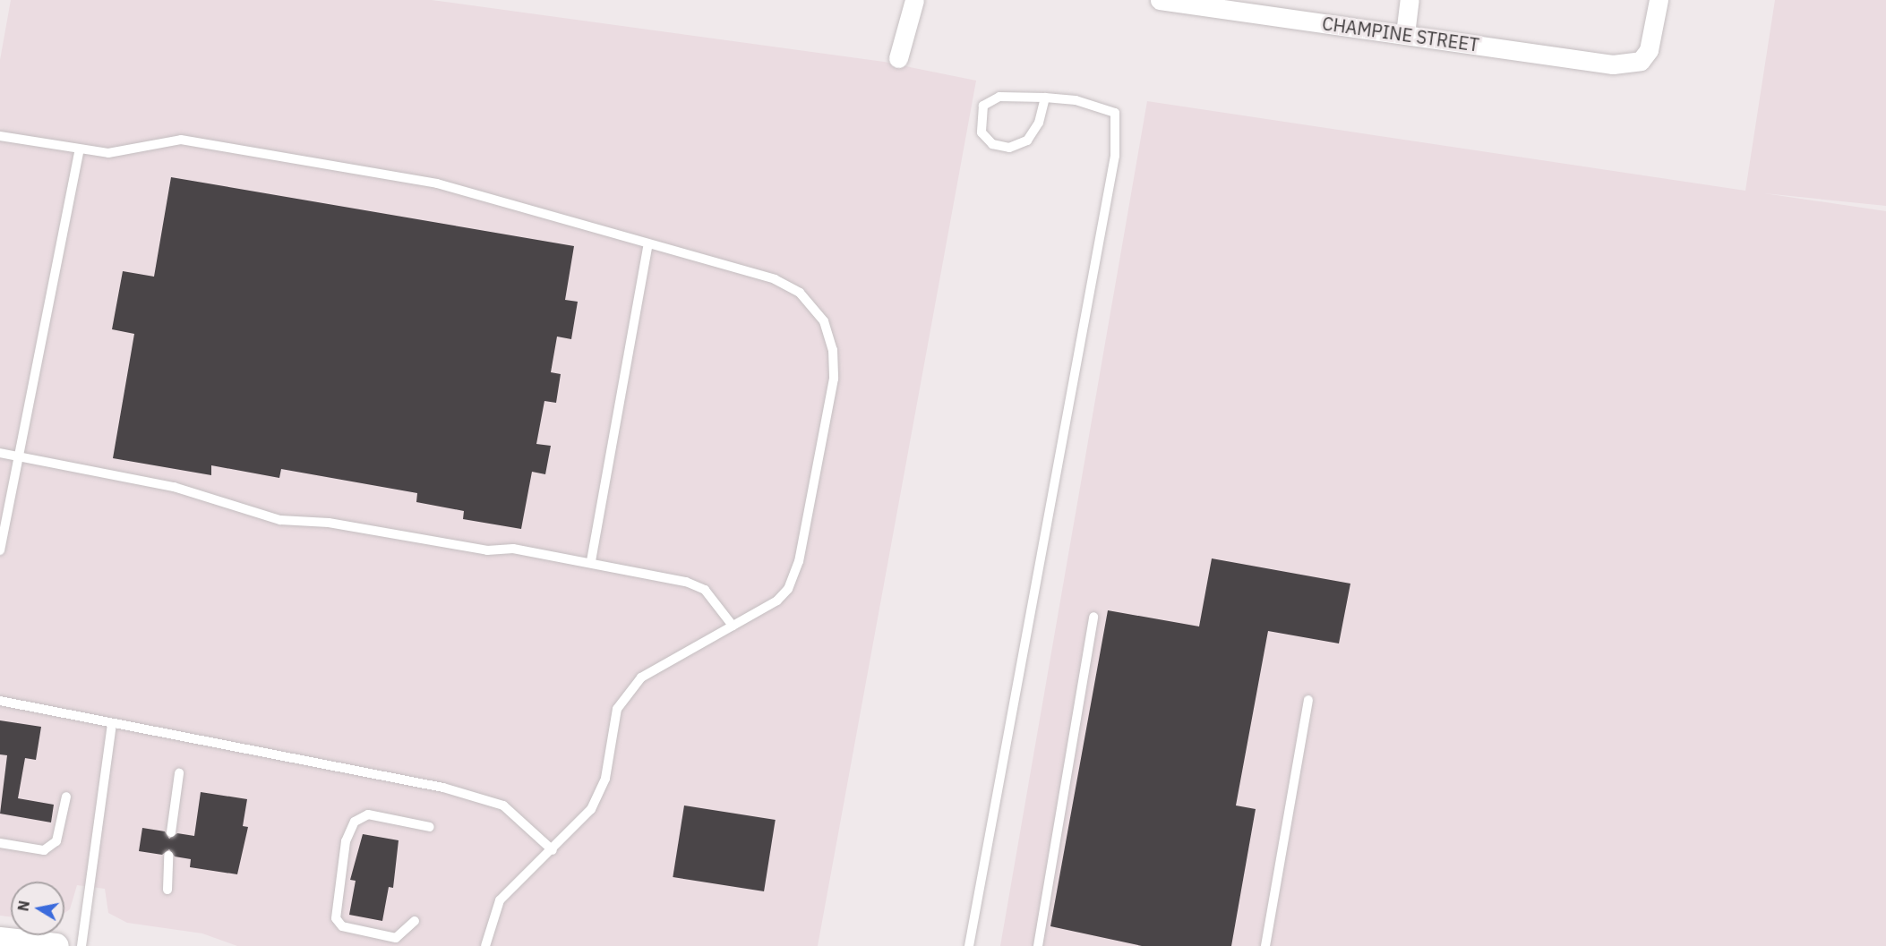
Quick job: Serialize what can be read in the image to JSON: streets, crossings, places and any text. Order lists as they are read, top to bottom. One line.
{"streets":{"street":["CHAMPINE STREET"]},"north":"left"}
